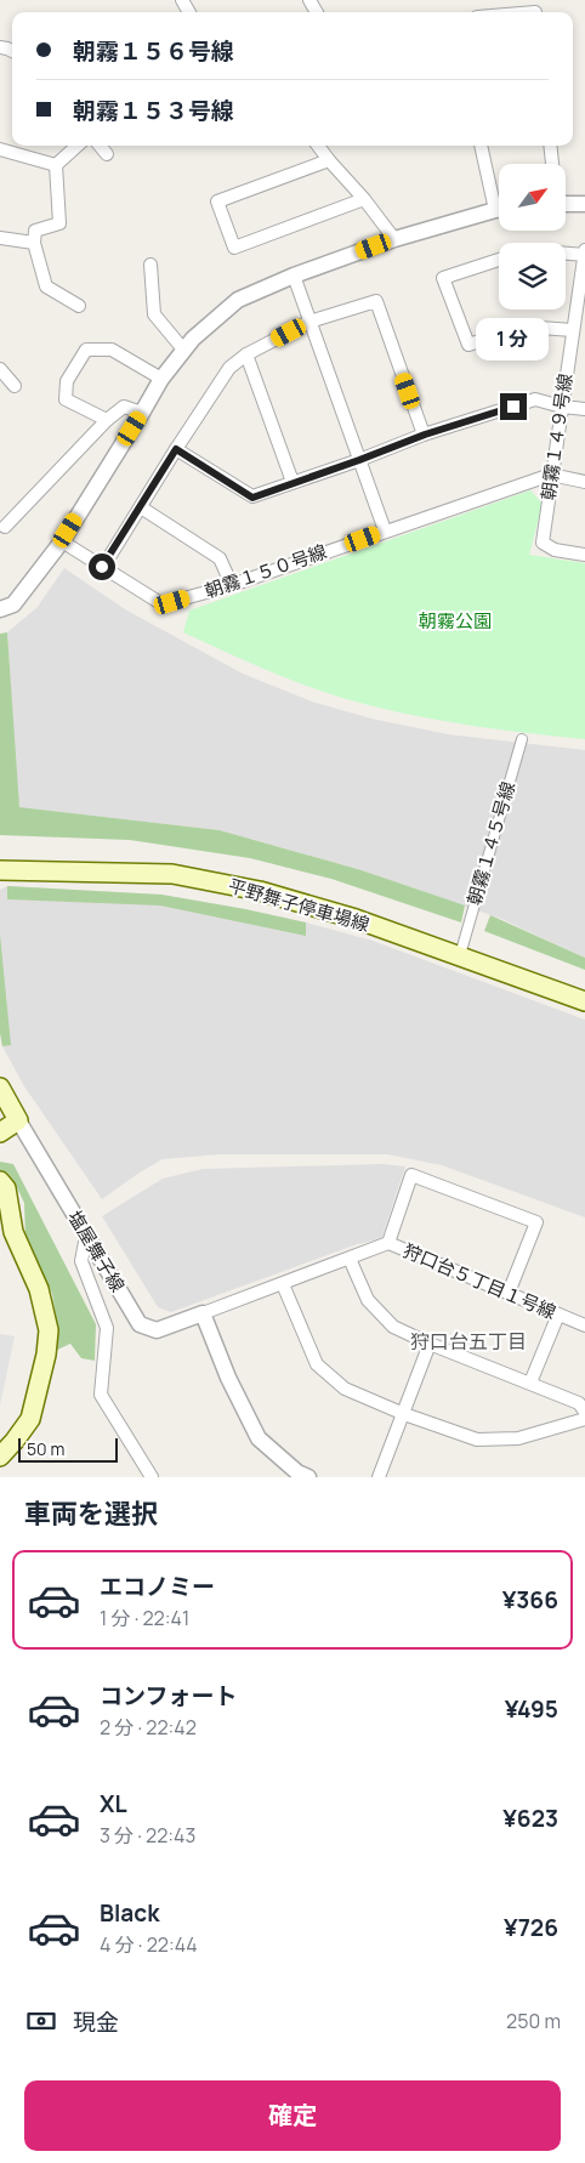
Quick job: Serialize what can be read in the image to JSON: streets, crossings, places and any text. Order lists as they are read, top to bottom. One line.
{"streets":{"main road":["平野舞子停車場線"],"street":["朝霧１４９号線","朝霧１５０号線","朝霧１４５号線","塩屋舞子線","狩口台５丁目１号線"]},"crossings":[["朝霧１４９号線","朝霧１５０号線"],["朝霧１４５号線","平野舞子停車場線"],["塩屋舞子線","狩口台５丁目１号線"]],"districts":["狩口台五丁目"],"parks":["朝霧公園"],"scale_bar":"50 m","north":"top right","page":{"banner":["朝霧１５６号線","朝霧１５３号線"],"bubble":"1 分","scale":"50 m","heading":"車両を選択","list":[{"name":"エコノミー","note":"1 分 · 22:41","value":"¥366"},{"name":"コンフォート","note":"2 分 · 22:42","value":"¥495"},{"name":"XL","note":"3 分 · 22:43","value":"¥623"},{"name":"Black","note":"4 分 · 22:44","value":"¥726"}],"pay":["現金","250 m"],"buttons":"確定"}}
